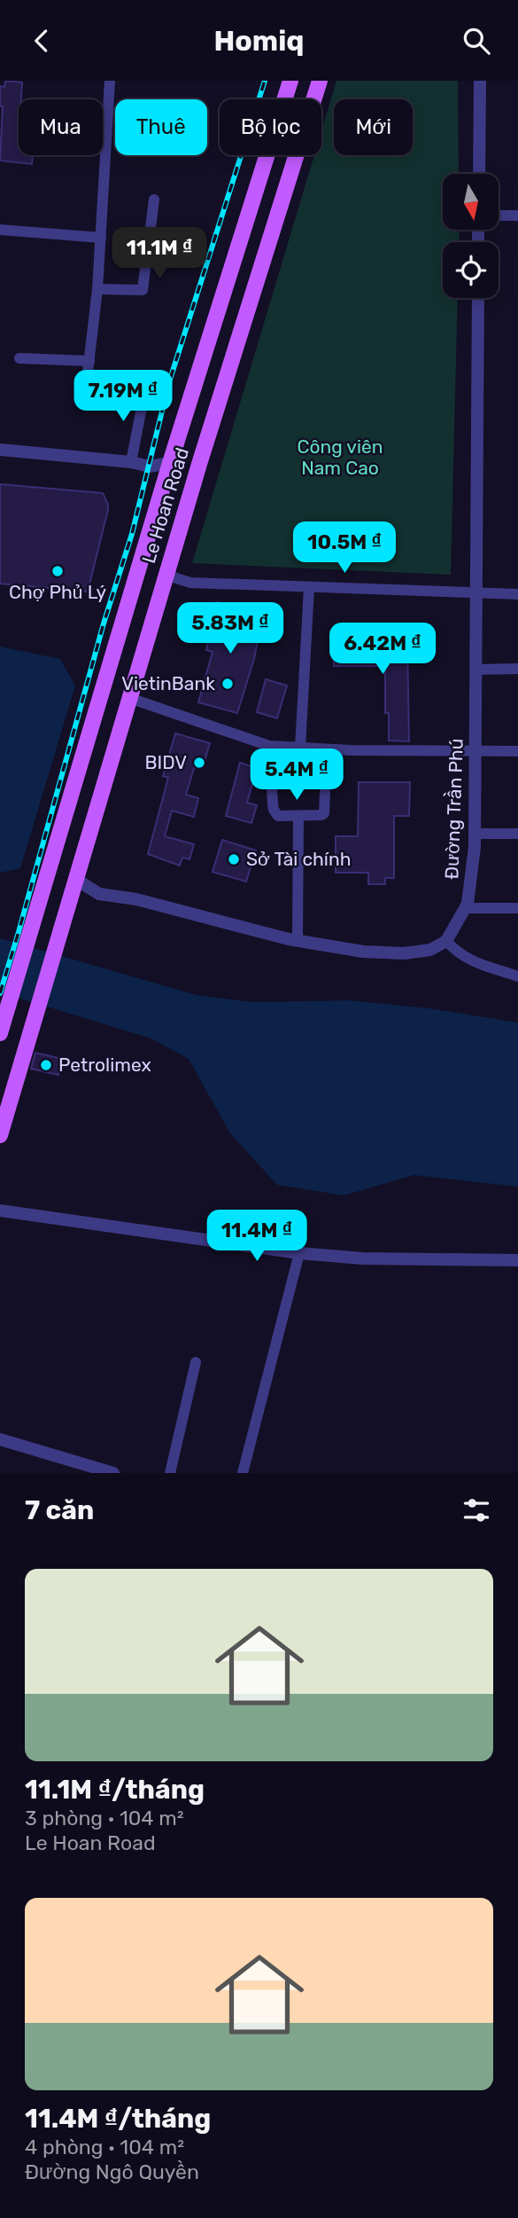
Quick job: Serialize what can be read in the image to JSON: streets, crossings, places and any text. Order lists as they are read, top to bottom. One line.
{"streets":{"main road":["Le Hoan Road"],"street":["Đường Trần Phú"]},"parks":["Công viên Nam Cao"],"places":["Chợ Phủ Lý","VietinBank","BIDV","Sở Tài chính","Petrolimex"],"north":"bottom","page":{"header":"Homiq","chip":["Mua","Thuê","Bộ lọc","Mới"],"price":["11.1M ₫","7.19M ₫","10.5M ₫","5.83M ₫","6.42M ₫","5.4M ₫","11.4M ₫"],"heading":"7 căn","list":[{"name":"11.1M ₫/tháng","note":"3 phòng · 104 m² · Le Hoan Road"},{"name":"11.4M ₫/tháng","note":"4 phòng · 104 m² · Đường Ngô Quyền"}]}}
